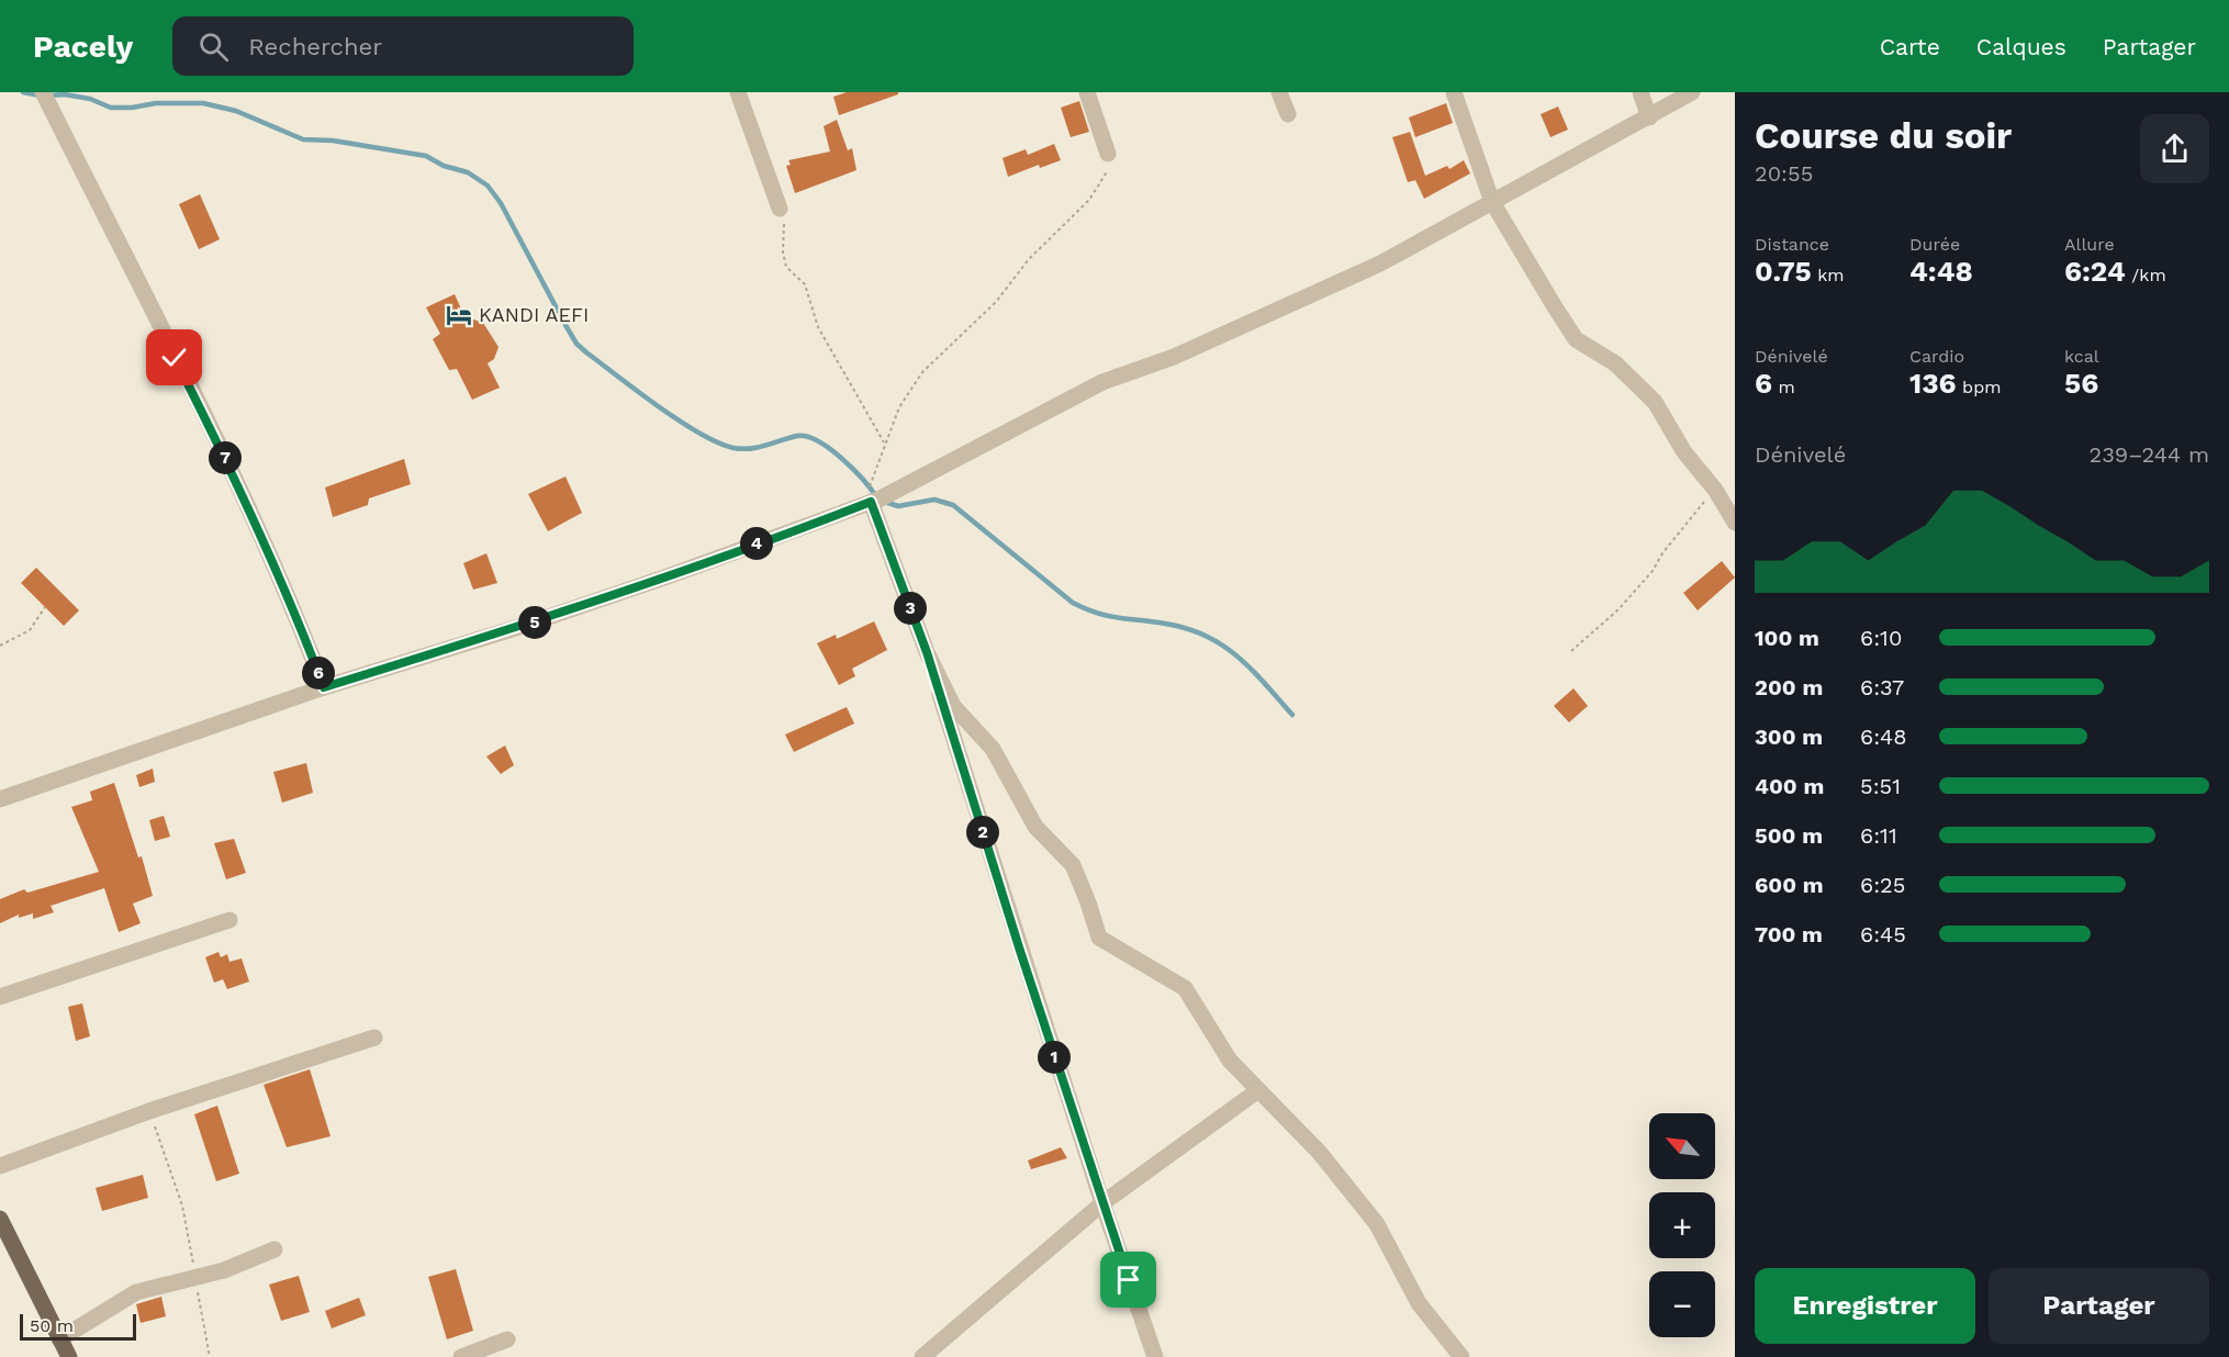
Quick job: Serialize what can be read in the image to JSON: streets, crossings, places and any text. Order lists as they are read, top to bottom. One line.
{"places":{"hotel":["KANDI AEFI"]},"scale_bar":"50 m","north":"top left","page":{"header":"Pacely","search":"Rechercher","nav":["Carte","Calques","Partager"],"heading":["Course du soir","20:55"],"stats":[["Distance","0.75 km"],["Durée","4:48"],["Allure","6:24 /km"],["Dénivelé","6 m"],["Cardio","136 bpm"],["kcal","56"]],"chart":["Dénivelé","239–244 m"],"pins":["7","4","3","5","6","2","1"],"list":[{"name":"100 m","note":"6:10"},{"name":"200 m","note":"6:37"},{"name":"300 m","note":"6:48"},{"name":"400 m","note":"5:51"},{"name":"500 m","note":"6:11"},{"name":"600 m","note":"6:25"},{"name":"700 m","note":"6:45"}],"map_buttons":["+","−"],"buttons":["Enregistrer","Partager"],"scale":"50 m"}}
